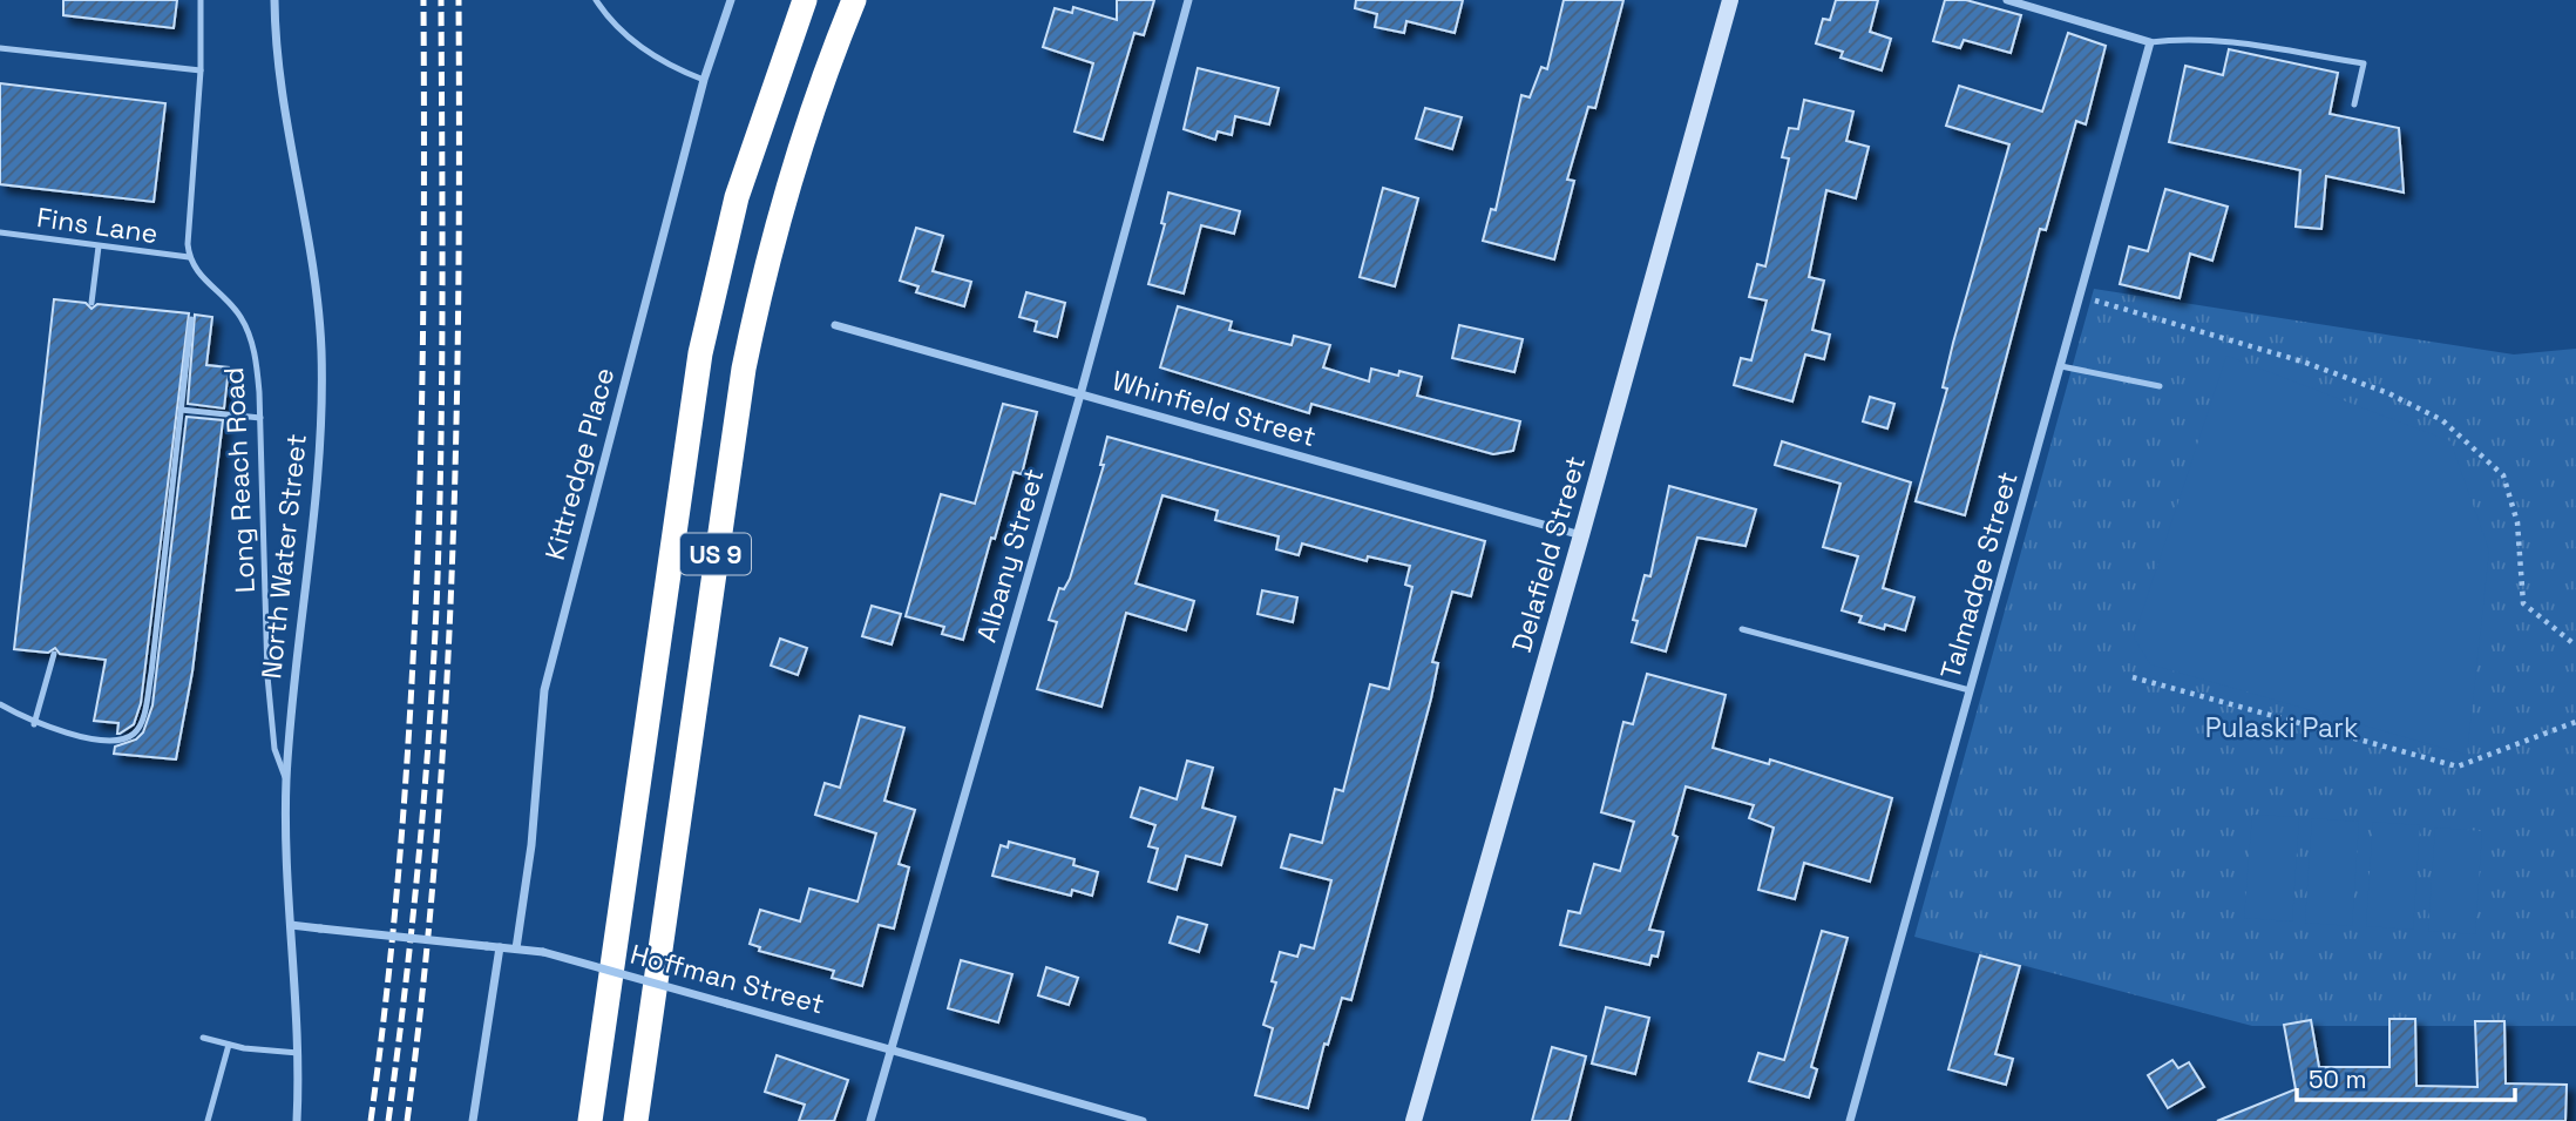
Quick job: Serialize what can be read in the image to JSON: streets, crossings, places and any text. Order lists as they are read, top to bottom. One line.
{"streets":{"highway":["US 9"],"street":["Whinfield Street","Kittredge Place","Delafield Street","Albany Street","North Water Street","Talmadge Street","Hoffman Street"],"lane":["Fins Lane","Long Reach Road"]},"crossings":[["Fins Lane","Long Reach Road"],["Whinfield Street","Delafield Street"],["Whinfield Street","Albany Street"],["Kittredge Place","Hoffman Street"],["Long Reach Road","North Water Street"],["Albany Street","Hoffman Street"],["North Water Street","Hoffman Street"]],"parks":["Pulaski Park"],"scale_bar":"50 m"}
